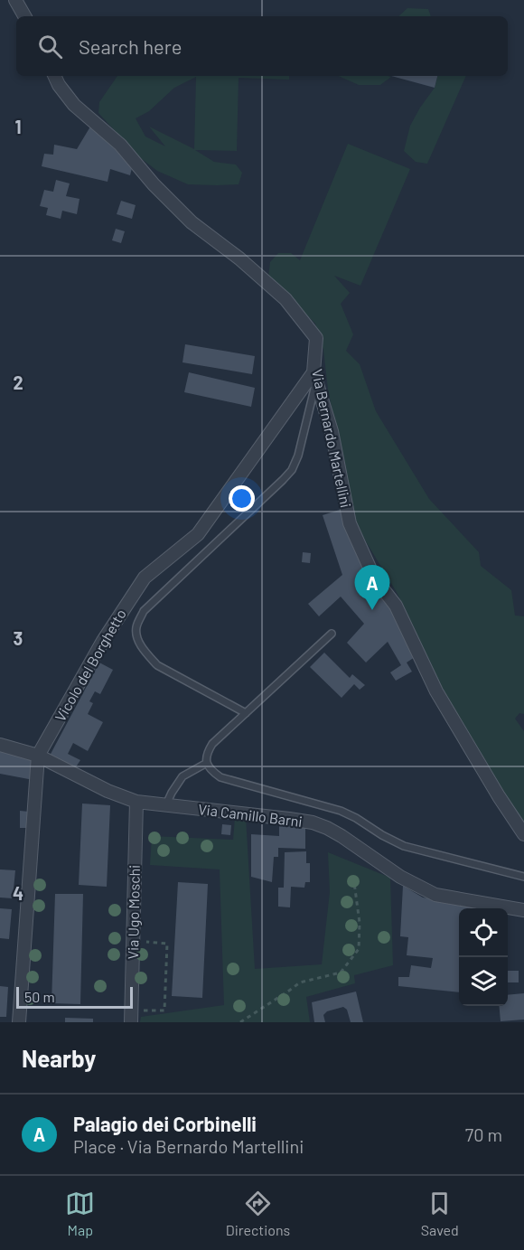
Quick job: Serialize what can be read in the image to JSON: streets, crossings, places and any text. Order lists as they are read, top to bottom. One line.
{"streets":{"street":["Via Bernardo Martellini","Vicolo del Borghetto","Via Camillo Barni","Via Ugo Moschi"]},"crossings":[["Via Bernardo Martellini","Vicolo del Borghetto"],["Vicolo del Borghetto","Via Camillo Barni"],["Via Camillo Barni","Via Ugo Moschi"]],"scale_bar":"50 m","page":{"search":"Search here","pins":"A","scale":"50 m","heading":"Nearby","list":[{"mark":"A","name":"Palagio dei Corbinelli","note":"Place · Via Bernardo Martellini","value":"70 m"}],"nav":["Map","Directions","Saved"]},"grid":{"rows":["1","2","3","4"]}}
